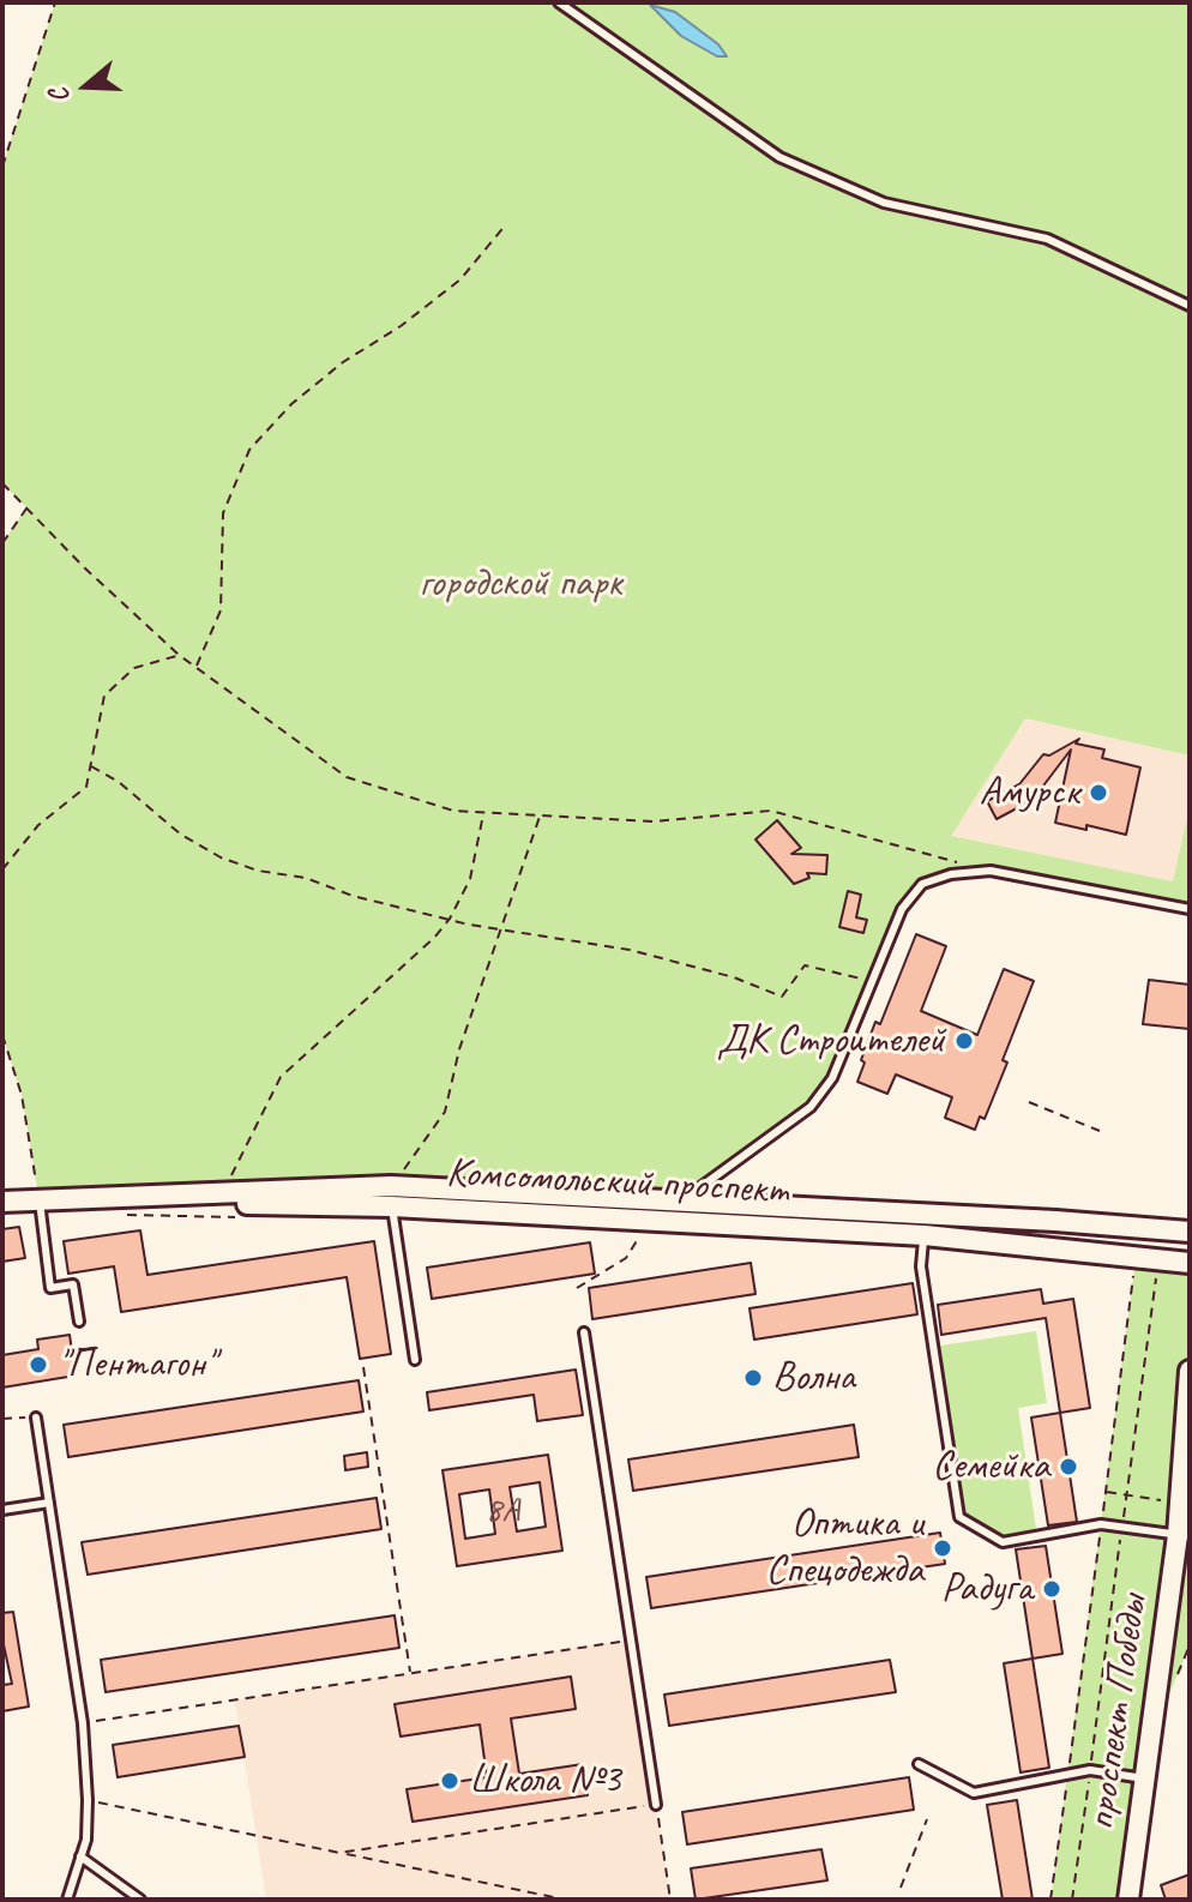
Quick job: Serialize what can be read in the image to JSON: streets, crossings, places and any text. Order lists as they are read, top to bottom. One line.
{"streets":{"street":["Комсомольский проспект","проспект Победы"]},"parks":["городской парк"],"places":["Амурск","ДК Строителей","\"Пентагон\"","Волна","Семейка","Оптика и Спецодежда","Радуга","Школа №3"],"house_numbers":["8А"],"north":"left"}
